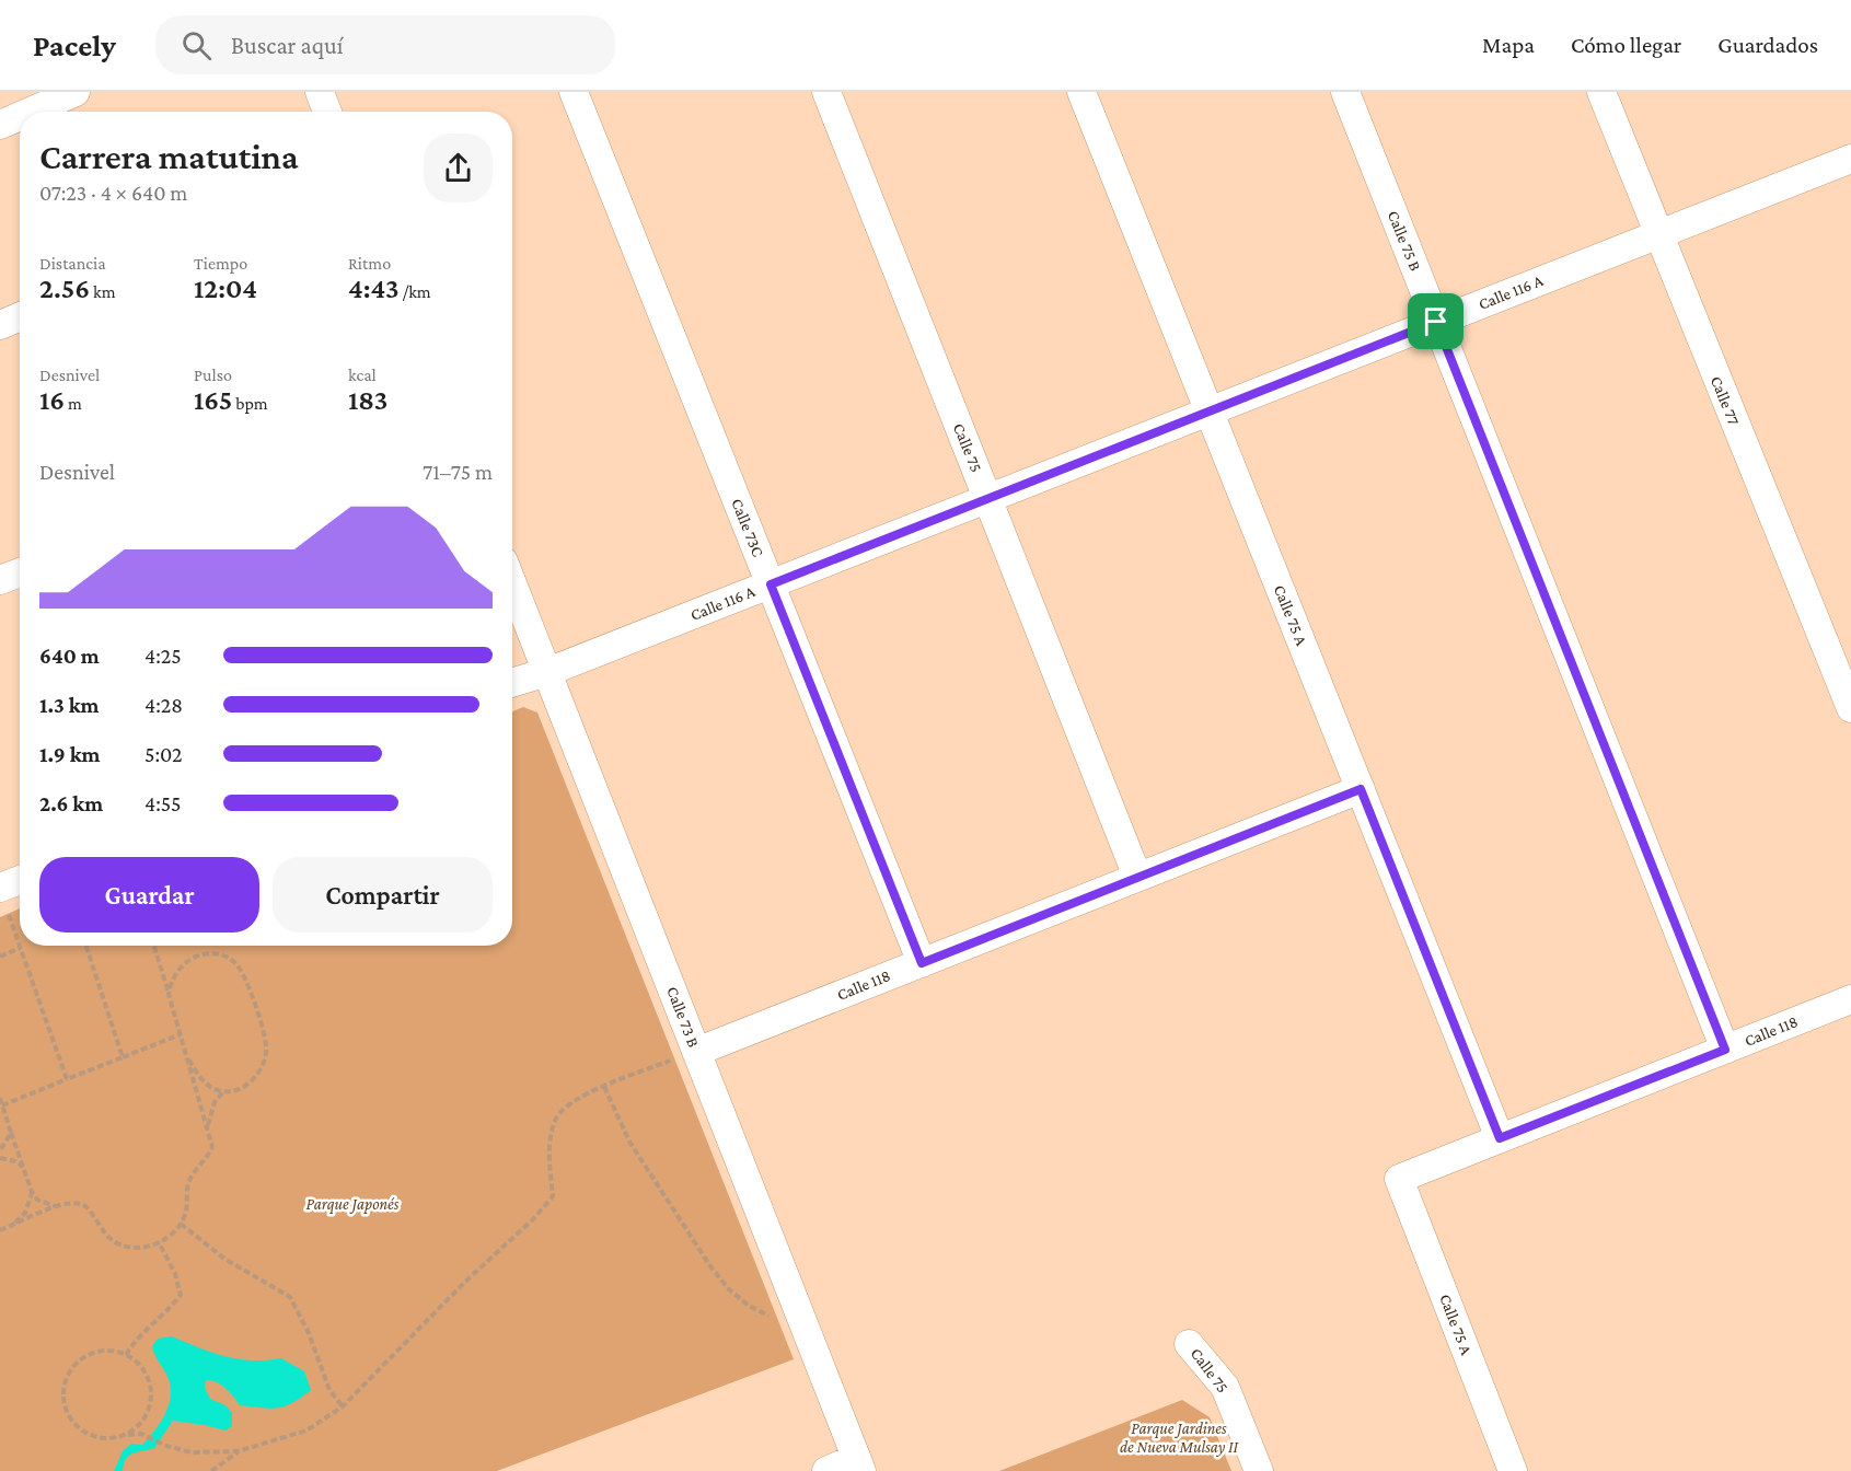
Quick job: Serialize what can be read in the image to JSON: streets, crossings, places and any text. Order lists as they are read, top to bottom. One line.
{"streets":{"street":["Calle 75 B","Calle 116 A","Calle 77","Calle 75","Calle 73C","Calle 75 A","Calle 118","Calle 73 B"]},"crossings":[["Calle 75 B","Calle 116 A"],["Calle 75 B","Calle 118"],["Calle 116 A","Calle 77"],["Calle 116 A","Calle 75"],["Calle 116 A","Calle 73C"],["Calle 116 A","Calle 75 A"],["Calle 116 A","Calle 73 B"],["Calle 75","Calle 118"],["Calle 73C","Calle 118"],["Calle 75 A","Calle 118"],["Calle 118","Calle 73 B"]],"parks":["Parque Japonés","Parque Jardines de Nueva Mulsay II"],"page":{"header":"Pacely","search":"Buscar aquí","nav":["Mapa","Cómo llegar","Guardados"],"heading":["Carrera matutina","07:23 · 4 × 640 m"],"stats":[["Distancia","2.56 km"],["Tiempo","12:04"],["Ritmo","4:43 /km"],["Desnivel","16 m"],["Pulso","165 bpm"],["kcal","183"]],"chart":["Desnivel","71–75 m"],"list":[{"name":"640 m","note":"4:25"},{"name":"1.3 km","note":"4:28"},{"name":"1.9 km","note":"5:02"},{"name":"2.6 km","note":"4:55"}],"buttons":["Guardar","Compartir"]}}
